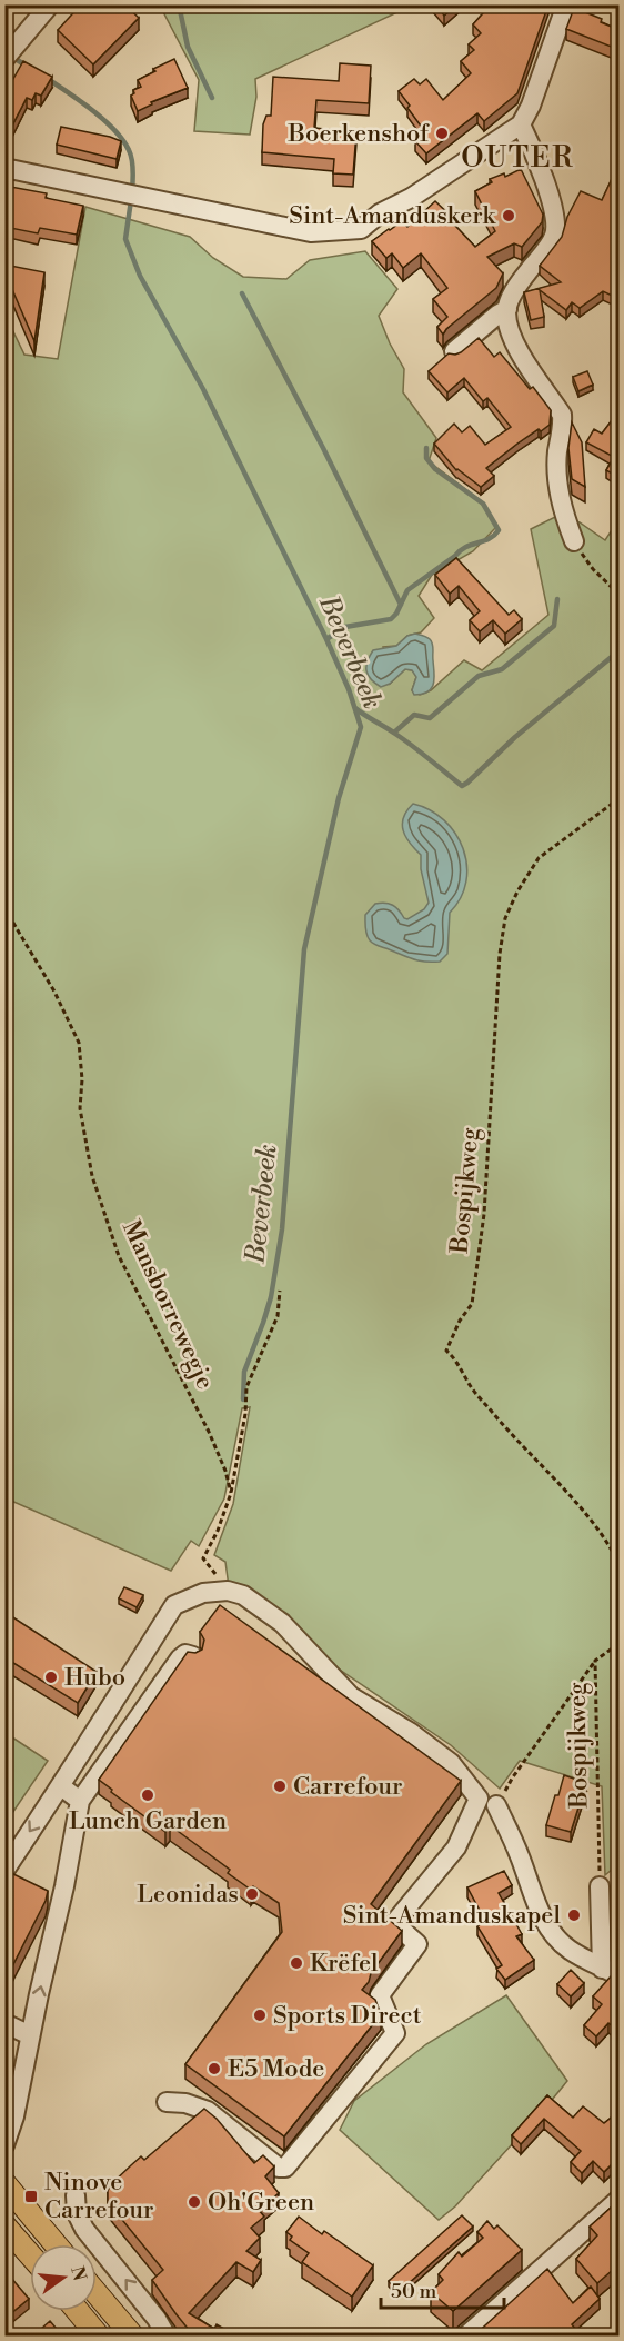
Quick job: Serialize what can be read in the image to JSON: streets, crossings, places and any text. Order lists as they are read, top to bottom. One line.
{"streets":{"path":["Bospijkweg","Mansborrewegje"]},"districts":["OUTER"],"water":["Beverbeek"],"places":{"other":["Boerkenshof","Sint-Amanduskerk","Hubo","Carrefour","Lunch Garden","Leonidas","Sint-Amanduskapel","Krëfel","Sports Direct","E5 Mode","Oh'Green"],"transit":["Ninove Carrefour"]},"scale_bar":"50 m","north":"right"}
